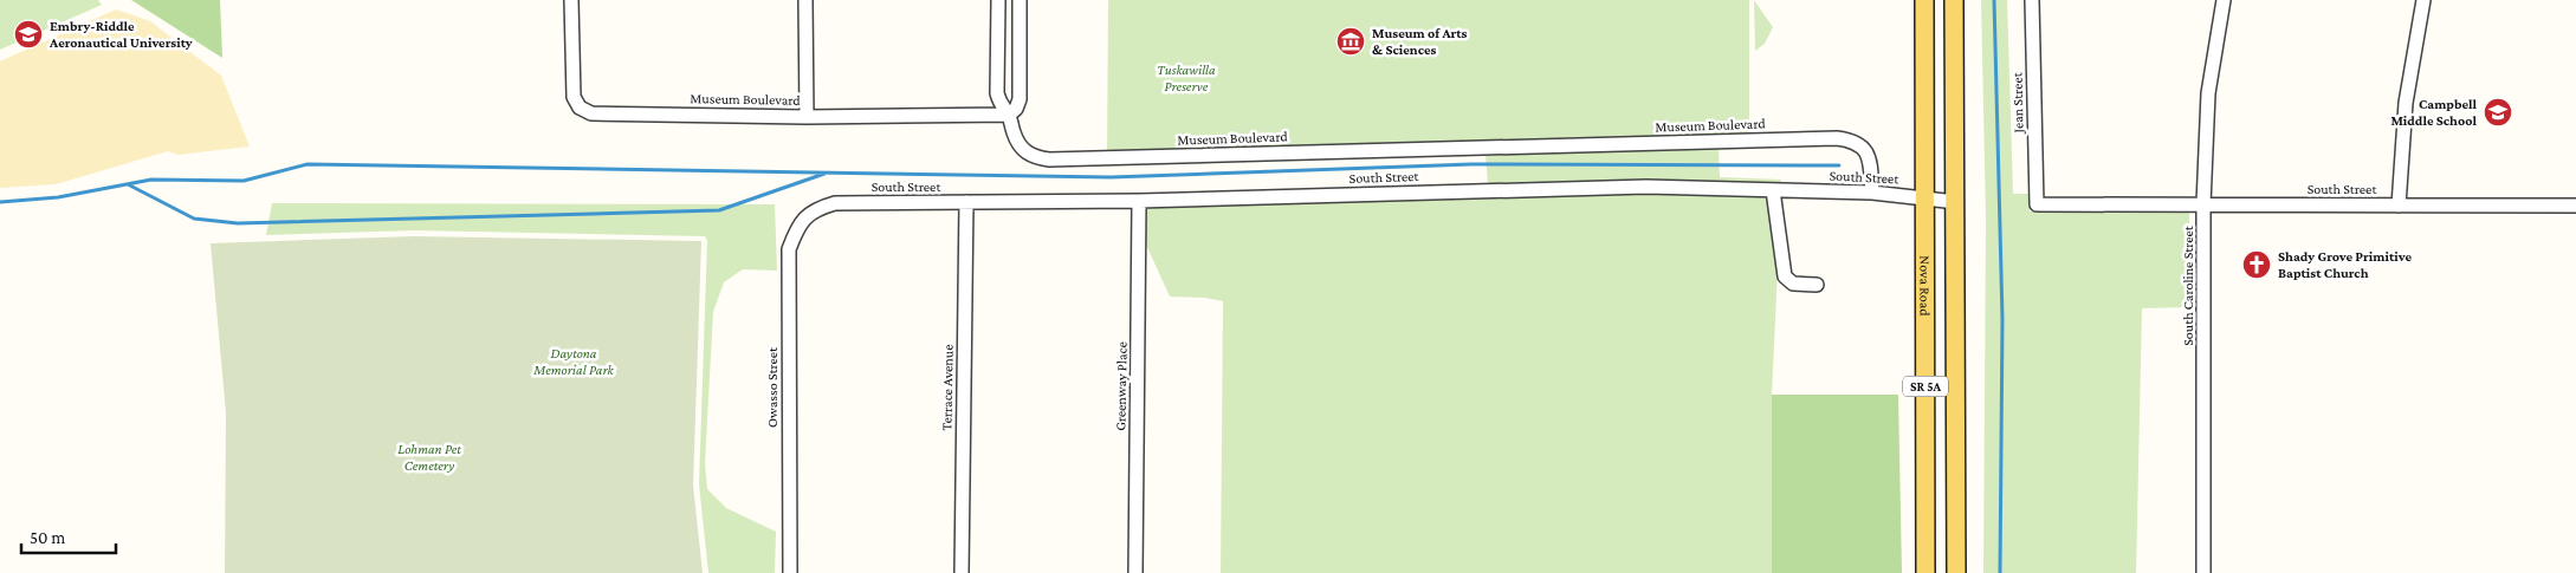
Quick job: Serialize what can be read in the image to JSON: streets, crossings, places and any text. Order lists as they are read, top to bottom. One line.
{"streets":{"main road":["Nova Road","SR 5A"],"street":["Museum Boulevard","Jean Street","South Street","South Caroline Street","Greenway Place","Owasso Street","Terrace Avenue"]},"crossings":[["Museum Boulevard","South Street"],["Jean Street","South Street"],["South Street","Nova Road"],["South Street","South Caroline Street"],["South Street","Greenway Place"],["South Street","SR 5A"],["South Street","Owasso Street"],["South Street","Terrace Avenue"]],"parks":["Tuskawilla Preserve","Daytona Memorial Park","Lohman Pet Cemetery"],"places":{"school or university":["Embry-Riddle Aeronautical University","Campbell Middle School"],"museum":["Museum of Arts & Sciences"],"church":["Shady Grove Primitive Baptist Church"]},"scale_bar":"50 m"}
